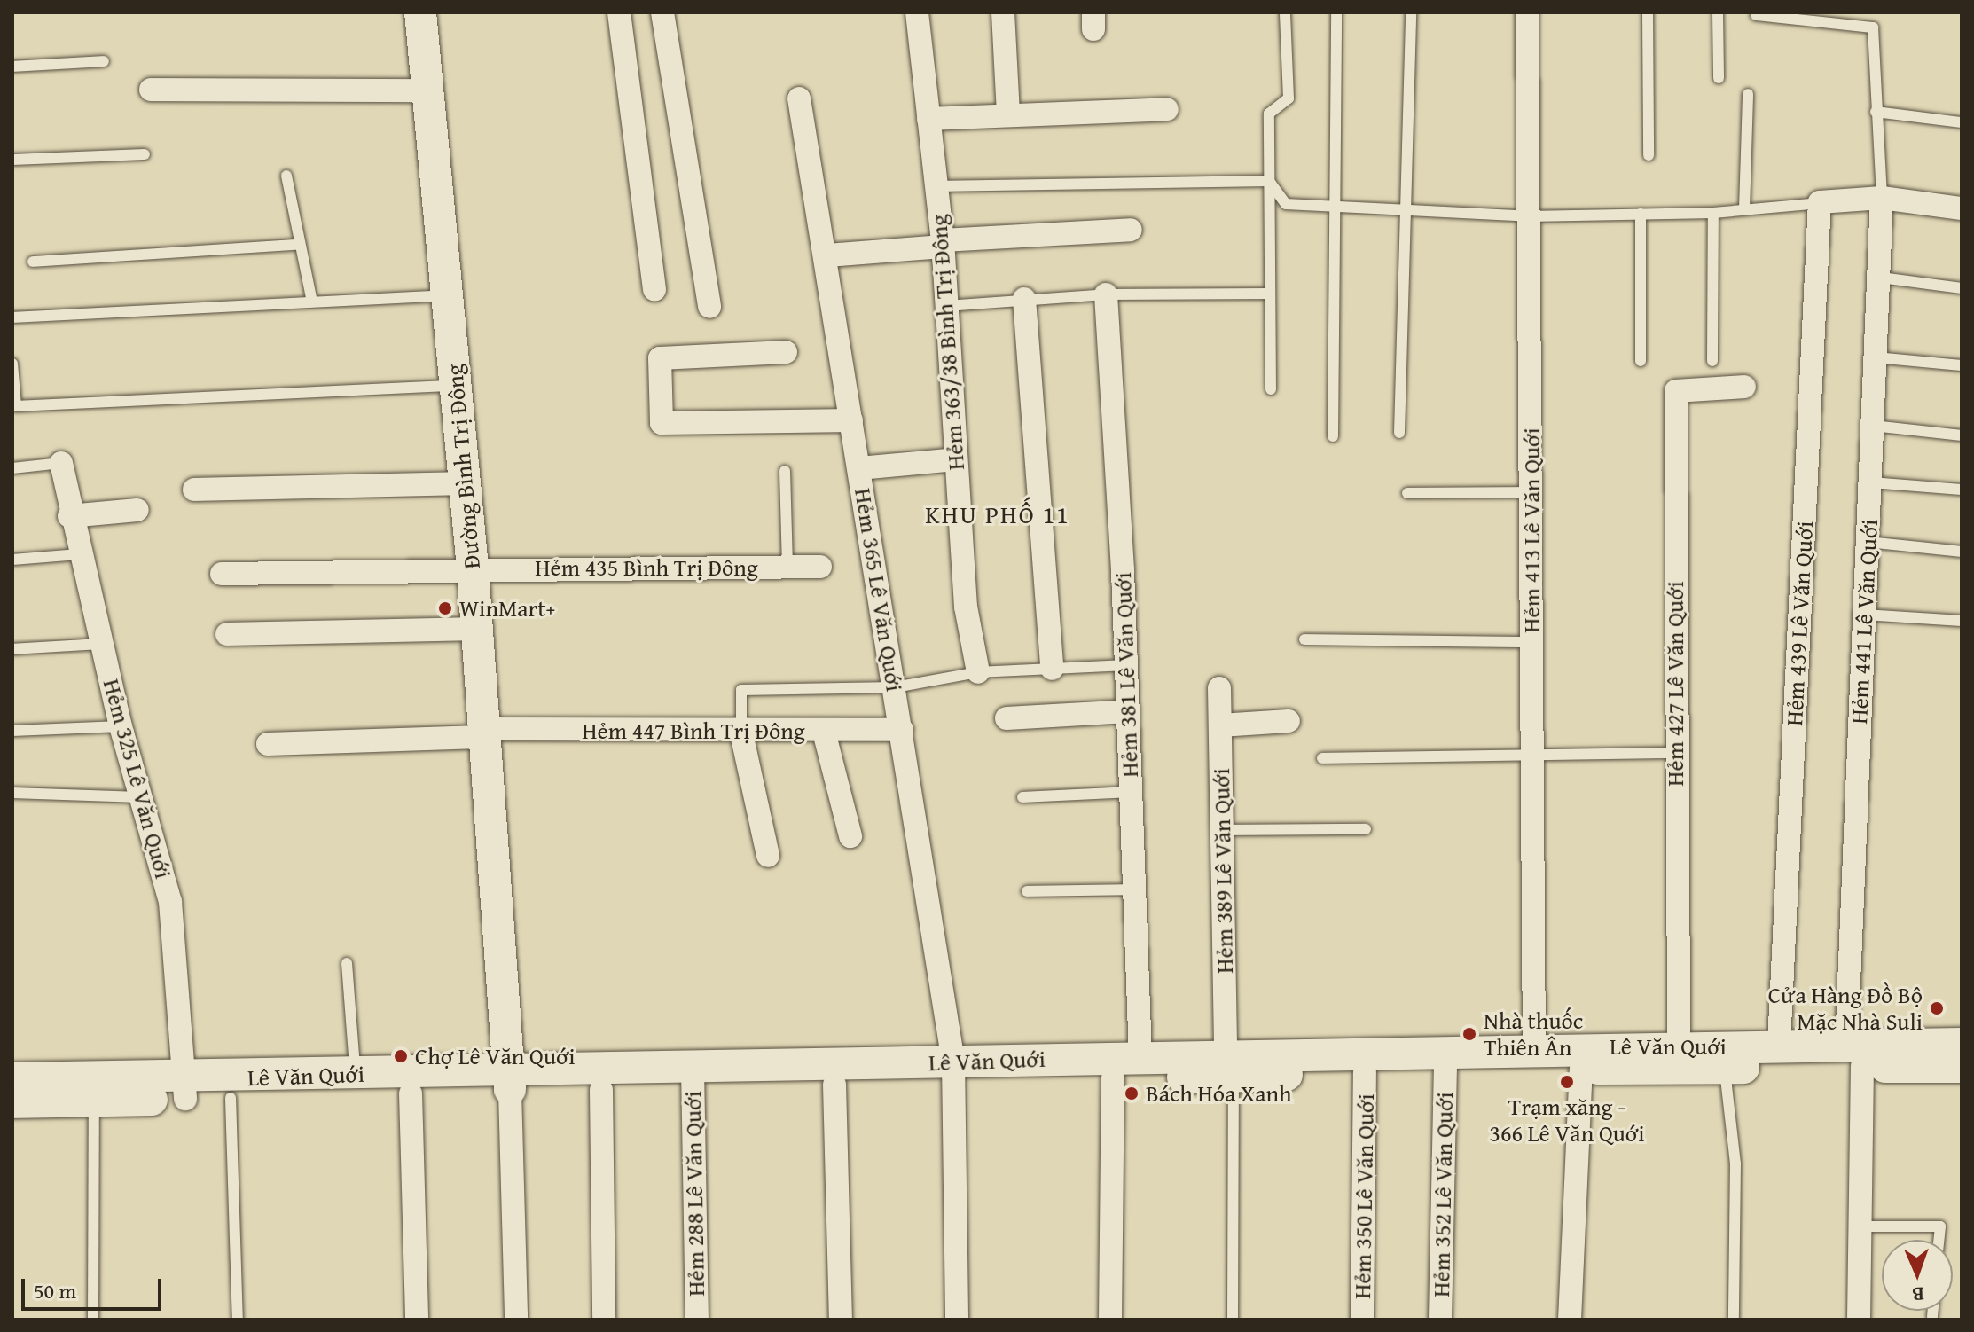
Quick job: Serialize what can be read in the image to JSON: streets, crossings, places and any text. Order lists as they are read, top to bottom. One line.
{"streets":{"main road":["Đường Bình Trị Đông","Lê Văn Quới"],"street":["Hẻm 363/38 Bình Trị Đông","Hẻm 413 Lê Văn Quới","Hẻm 435 Bình Trị Đông","Hẻm 365 Lê Văn Quới","Hẻm 441 Lê Văn Quới","Hẻm 439 Lê Văn Quới","Hẻm 381 Lê Văn Quới","Hẻm 427 Lê Văn Quới","Hẻm 447 Bình Trị Đông","Hẻm 325 Lê Văn Quới","Hẻm 389 Lê Văn Quới","Hẻm 288 Lê Văn Quới","Hẻm 352 Lê Văn Quới","Hẻm 350 Lê Văn Quới"]},"crossings":[["Đường Bình Trị Đông","Hẻm 435 Bình Trị Đông"],["Đường Bình Trị Đông","Hẻm 447 Bình Trị Đông"],["Đường Bình Trị Đông","Lê Văn Quới"],["Hẻm 413 Lê Văn Quới","Lê Văn Quới"],["Hẻm 365 Lê Văn Quới","Hẻm 447 Bình Trị Đông"],["Hẻm 365 Lê Văn Quới","Lê Văn Quới"],["Hẻm 441 Lê Văn Quới","Lê Văn Quới"],["Hẻm 439 Lê Văn Quới","Lê Văn Quới"],["Hẻm 381 Lê Văn Quới","Lê Văn Quới"],["Hẻm 427 Lê Văn Quới","Lê Văn Quới"],["Hẻm 325 Lê Văn Quới","Lê Văn Quới"],["Hẻm 389 Lê Văn Quới","Lê Văn Quới"],["Lê Văn Quới","Hẻm 288 Lê Văn Quới"],["Lê Văn Quới","Hẻm 352 Lê Văn Quới"],["Lê Văn Quới","Hẻm 350 Lê Văn Quới"]],"districts":["KHU PHỐ 11"],"places":["WinMart+","Cửa Hàng Đồ Bộ Mặc Nhà Suli","Nhà thuốc Thiên Ân","Chợ Lê Văn Quới","Trạm xăng - 366 Lê Văn Quới","Bách Hóa Xanh"],"scale_bar":"50 m","north":"bottom"}
